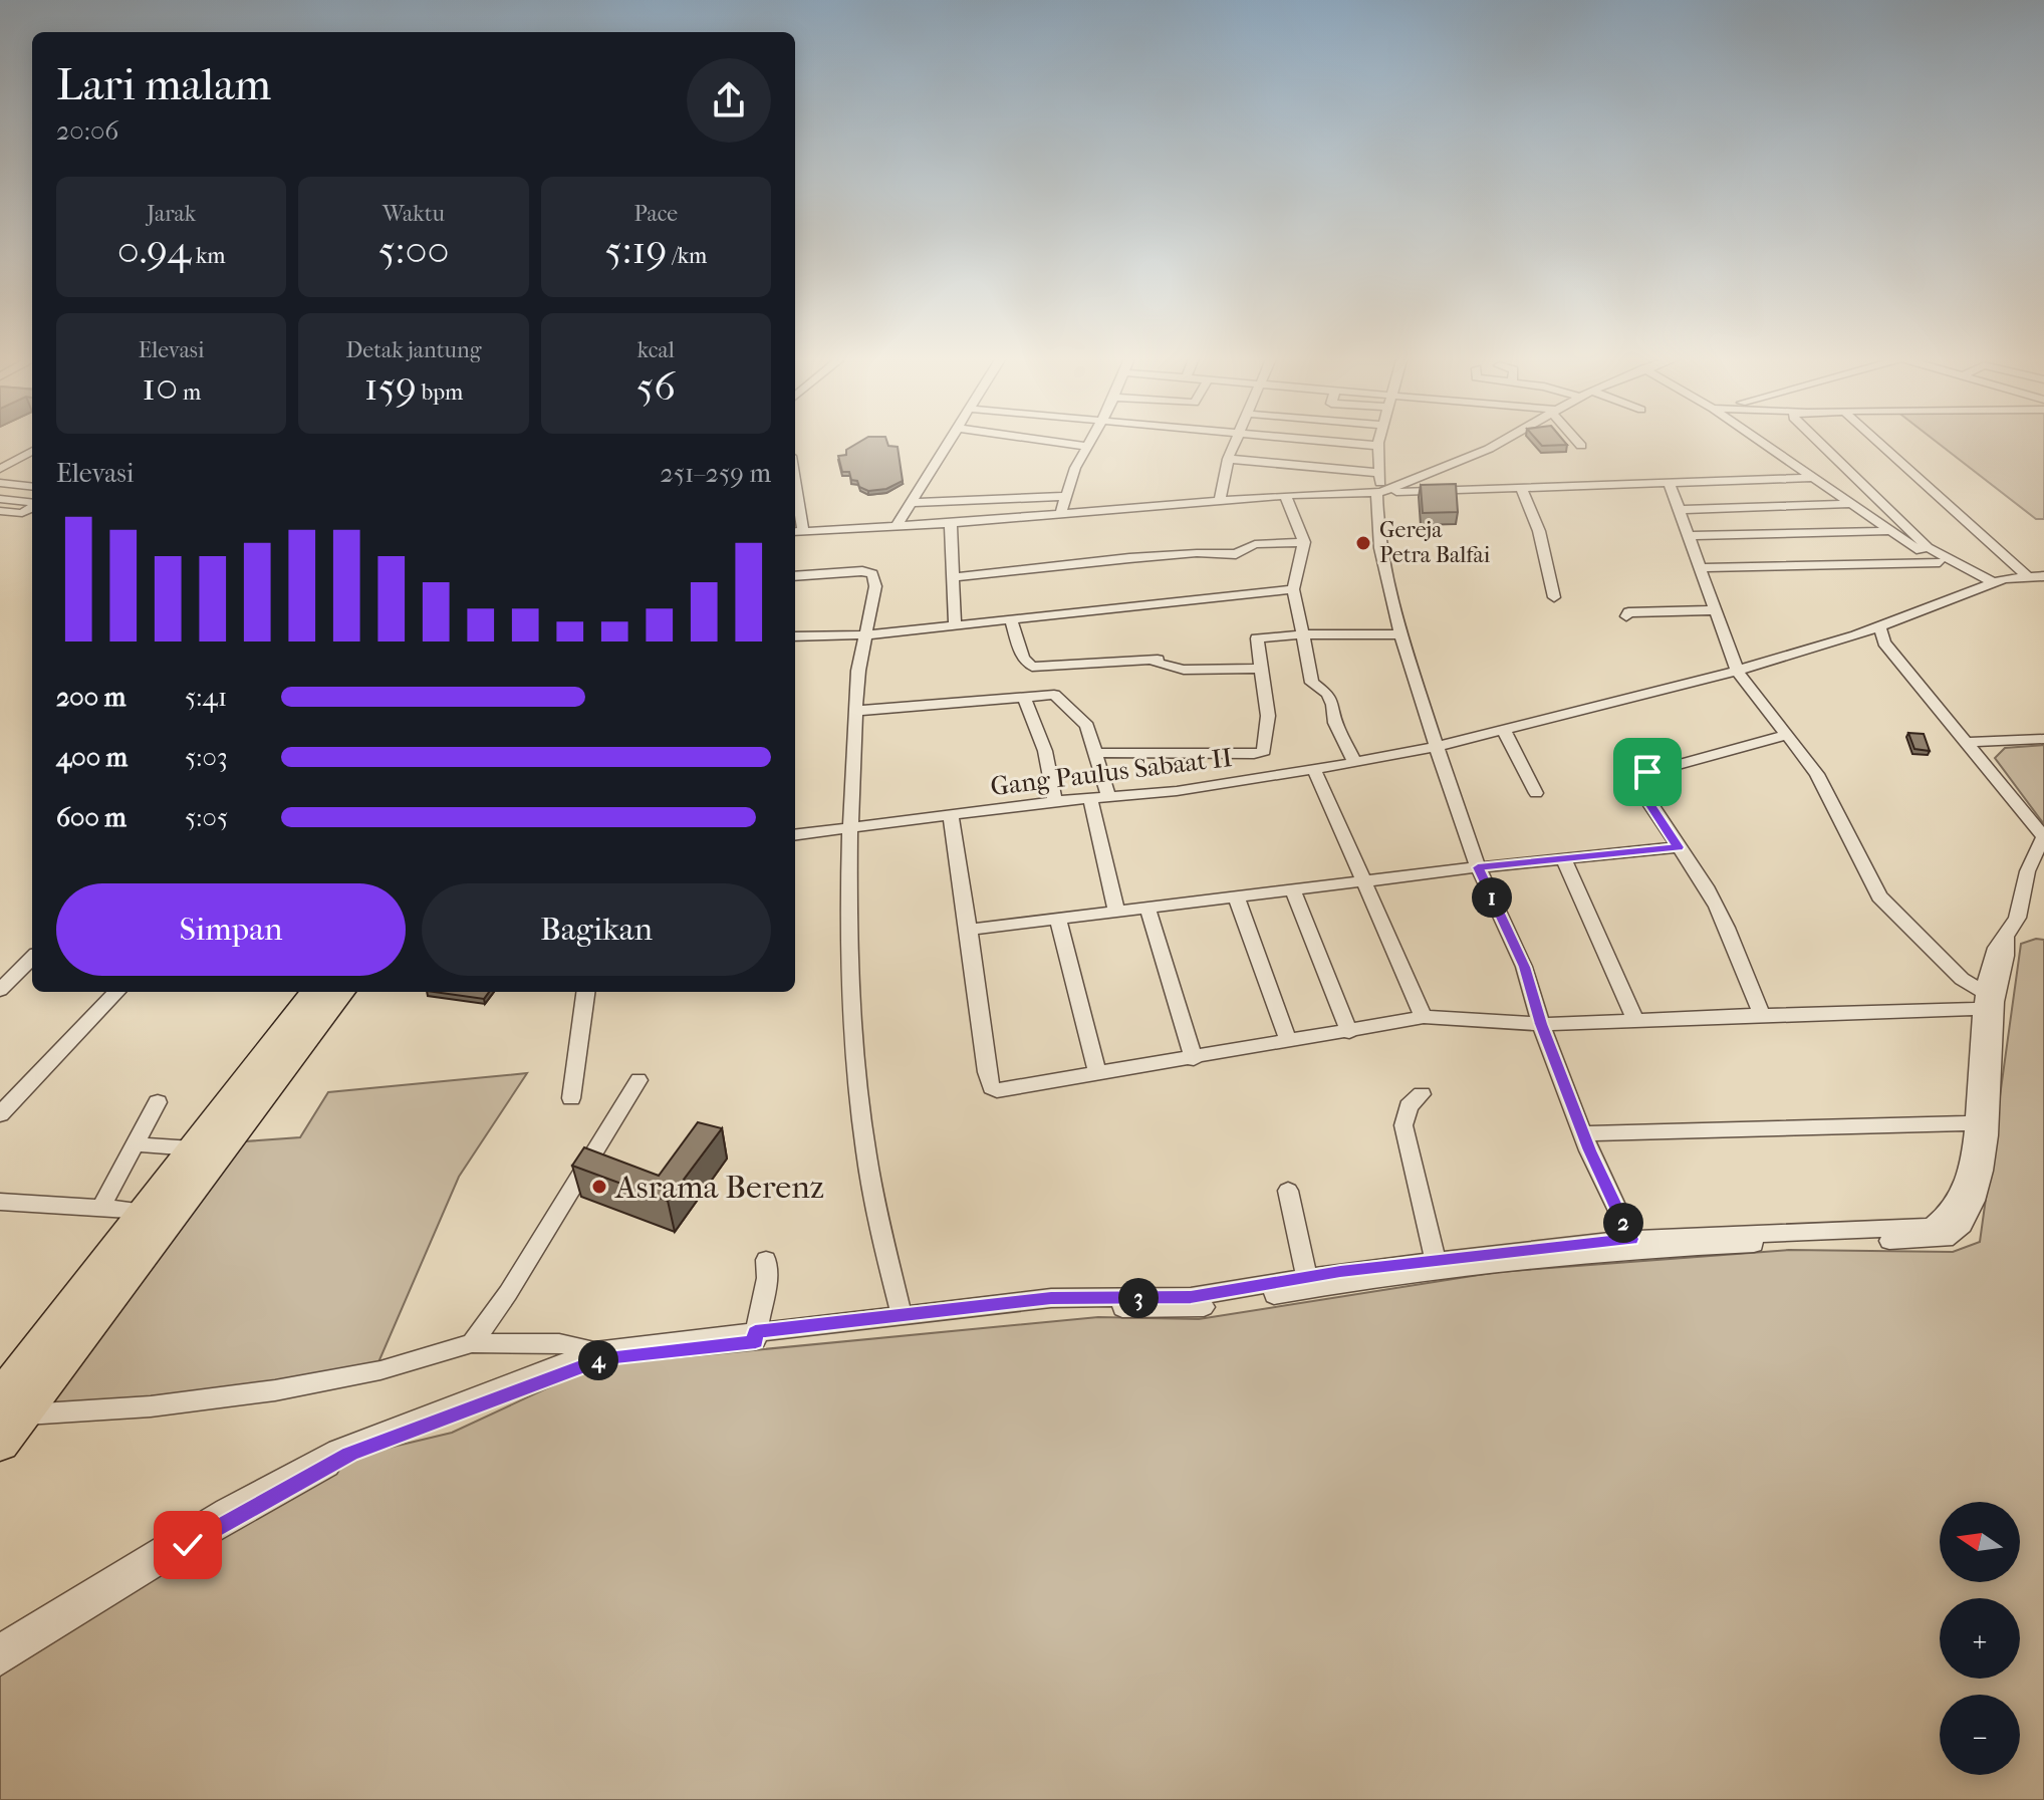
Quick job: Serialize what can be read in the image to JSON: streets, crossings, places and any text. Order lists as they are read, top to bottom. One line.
{"streets":{"street":["Gang Paulus Sabaat II"]},"places":["Gereja Petra Balfai","Asrama Berenz"],"north":"left","page":{"heading":["Lari malam","20:06"],"stats":[["Jarak","0.94 km"],["Waktu","5:00"],["Pace","5:19 /km"],["Elevasi","10 m"],["Detak jantung","159 bpm"],["kcal","56"]],"chart":["Elevasi","251–259 m"],"list":[{"name":"200 m","note":"5:41"},{"name":"400 m","note":"5:03"},{"name":"600 m","note":"5:05"}],"buttons":["Simpan","Bagikan"],"pins":["1","2","3","4"],"map_buttons":["+","−"]}}
